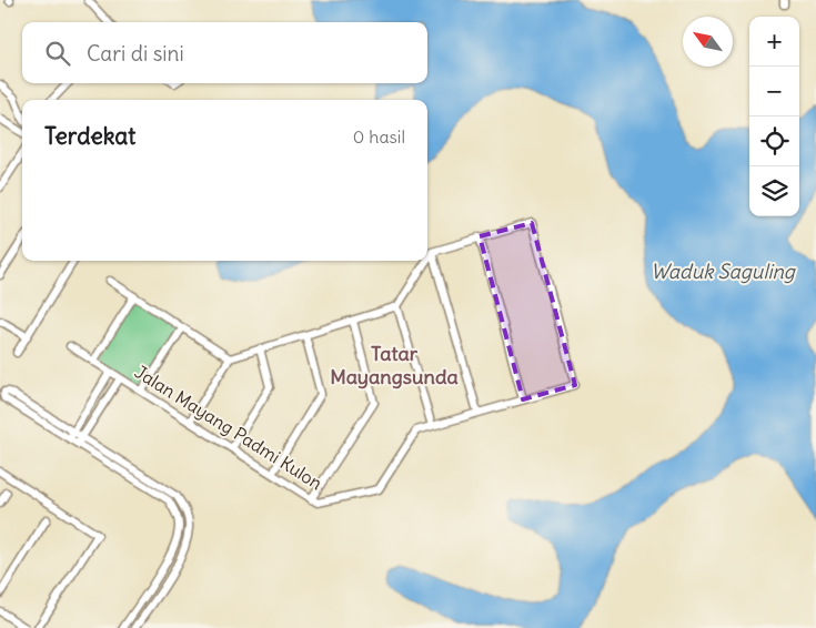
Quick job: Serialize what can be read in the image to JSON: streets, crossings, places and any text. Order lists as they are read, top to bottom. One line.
{"streets":{"street":["Jalan Mayang Padmi Kulon"]},"districts":["Tatar Mayangsunda"],"water":["Waduk Saguling"],"north":"top left","page":{"map_buttons":["+","−"],"search":"Cari di sini","heading":["Terdekat","0 hasil"]}}
